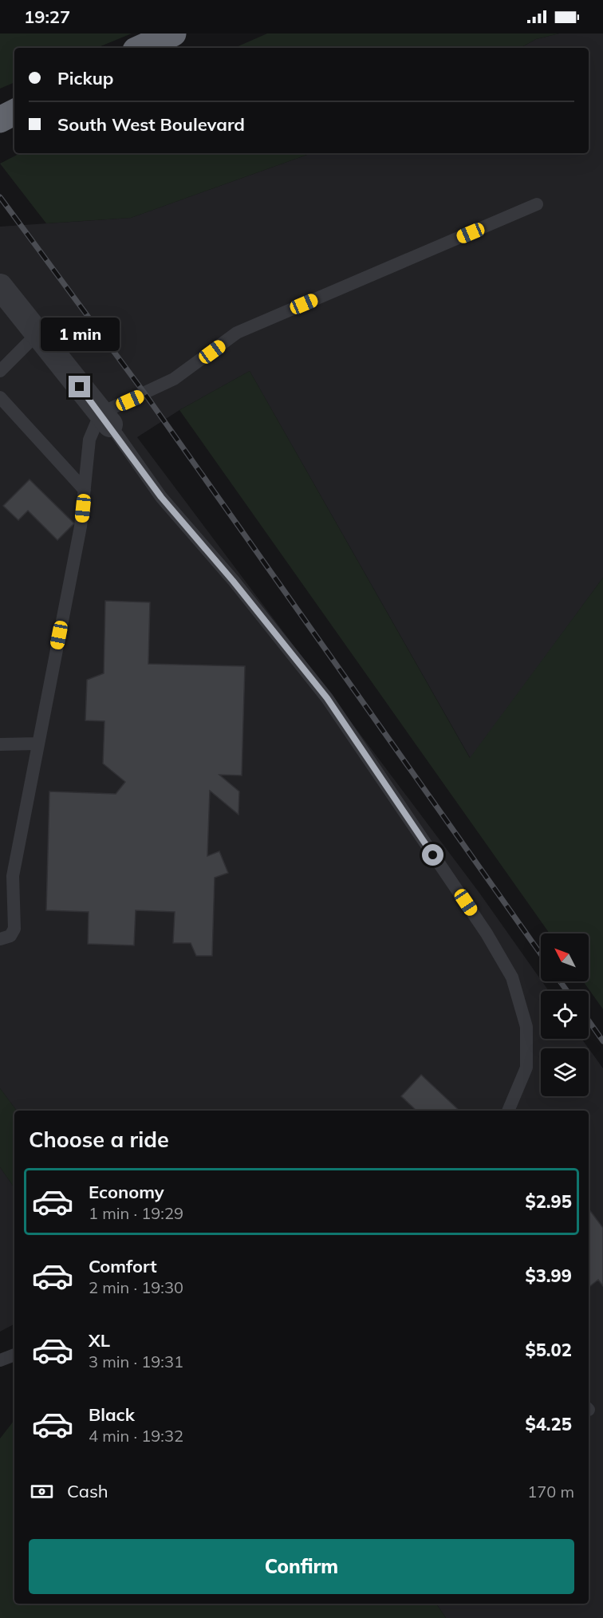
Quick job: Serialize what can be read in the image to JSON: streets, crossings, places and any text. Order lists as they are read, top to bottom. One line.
{"north":"top left","page":{"status":"19:27","banner":["Pickup","South West Boulevard"],"bubble":"1 min","heading":"Choose a ride","list":[{"name":"Economy","note":"1 min · 19:29","value":"$2.95"},{"name":"Comfort","note":"2 min · 19:30","value":"$3.99"},{"name":"XL","note":"3 min · 19:31","value":"$5.02"},{"name":"Black","note":"4 min · 19:32","value":"$4.25"}],"pay":["Cash","170 m"],"buttons":"Confirm"}}
